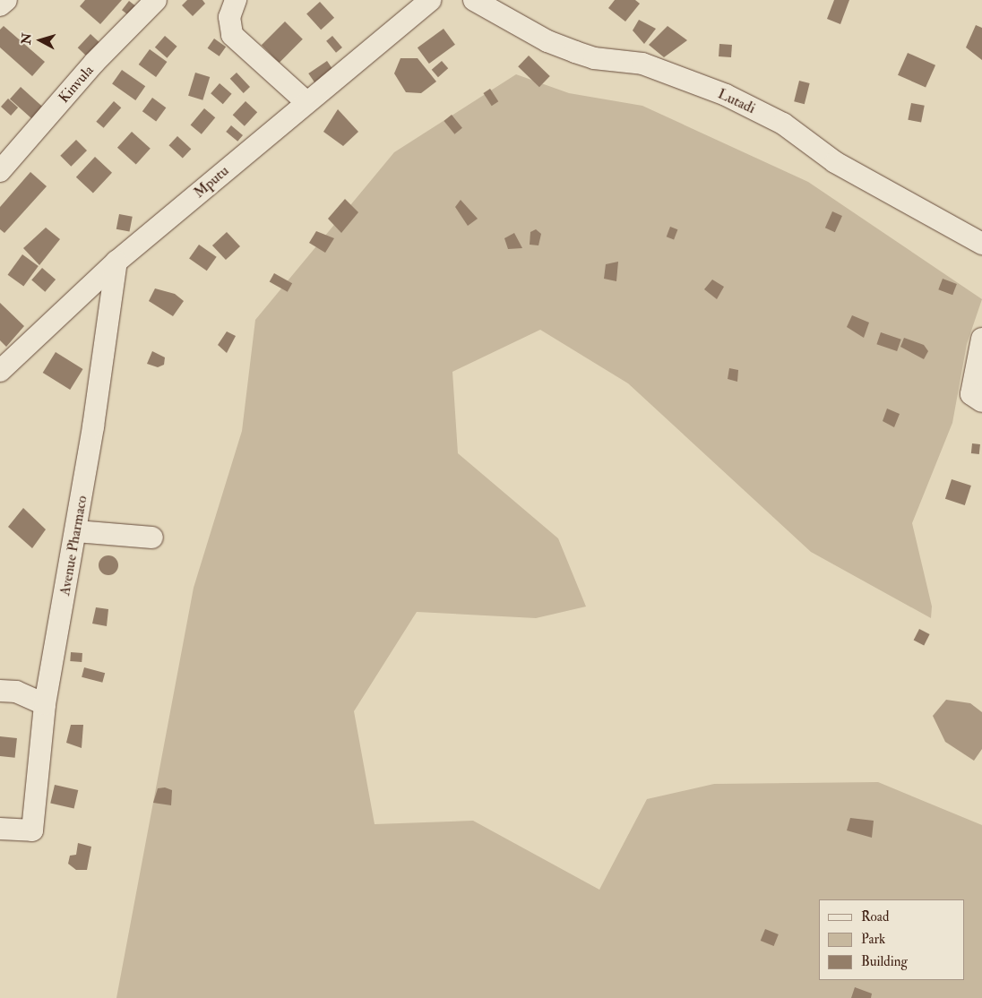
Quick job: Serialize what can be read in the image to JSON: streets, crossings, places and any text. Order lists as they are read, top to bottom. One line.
{"streets":{"street":["Kinvula","Lutadi","Mputu","Avenue Pharmaco"]},"crossings":[["Mputu","Avenue Pharmaco"]],"legend":["Road","Park","Building"],"north":"left"}
